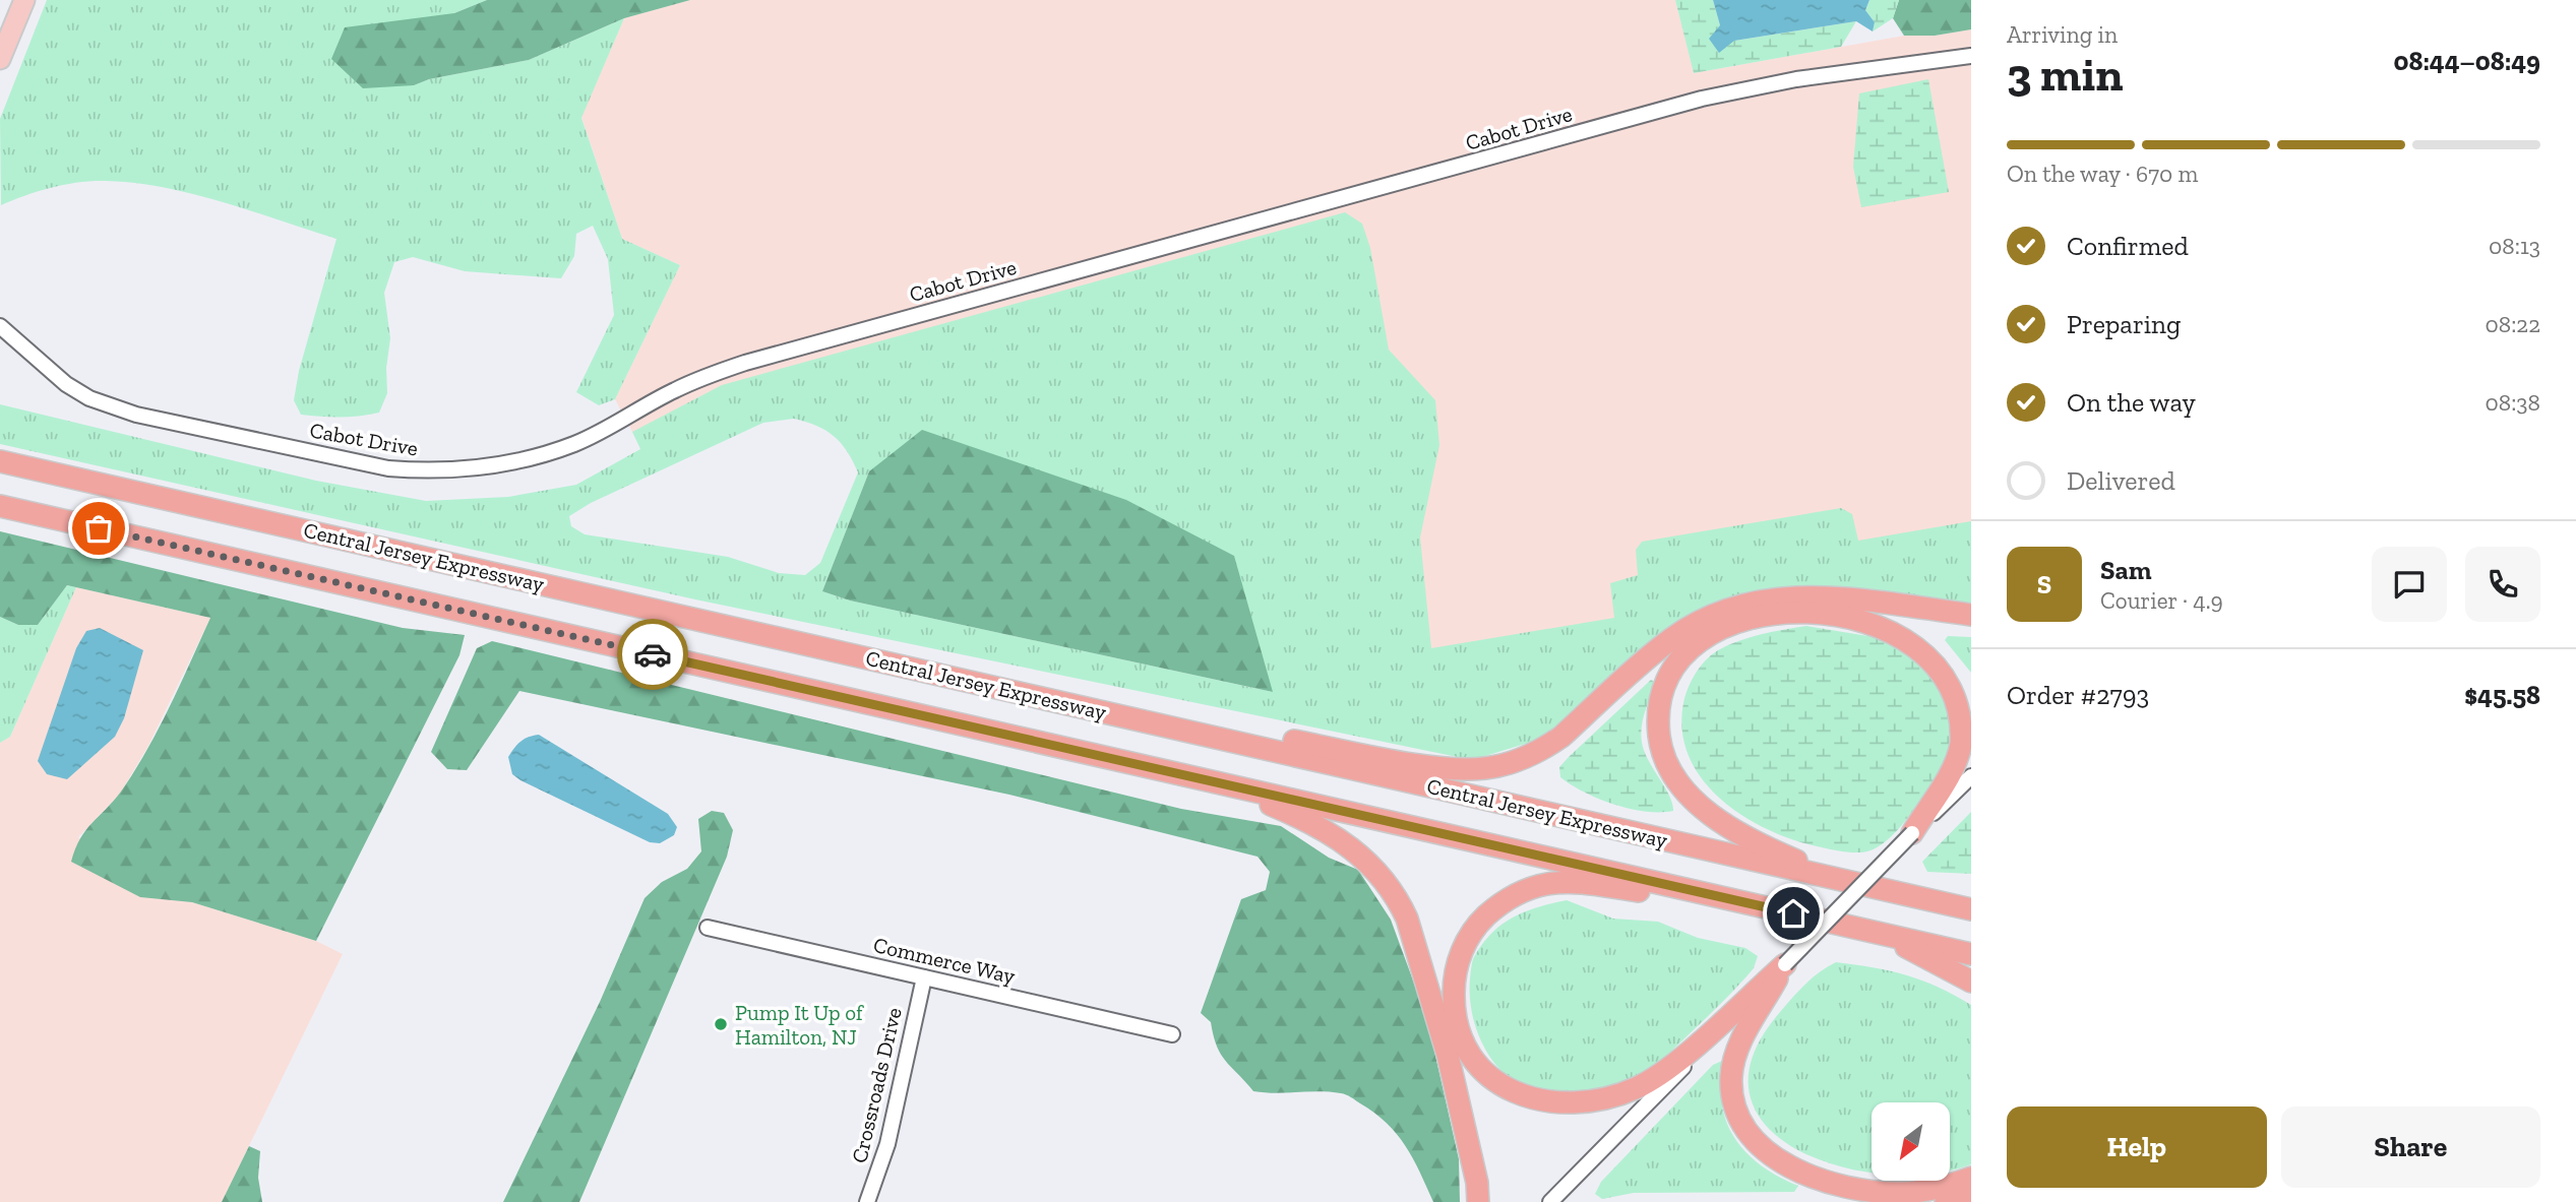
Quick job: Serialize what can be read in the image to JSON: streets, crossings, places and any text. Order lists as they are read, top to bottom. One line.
{"streets":{"highway":["Central Jersey Expressway"],"street":["Cabot Drive","Commerce Way","Crossroads Drive"]},"crossings":[["Commerce Way","Crossroads Drive"]],"places":["Pump It Up of Hamilton, NJ"],"north":"bottom left","page":{"heading":["3 min","Arriving in","08:44–08:49"],"panel":["Sam","Courier · 4.9","Order #2793","$45.58"],"bar":"On the way · 670 m","list":[["Confirmed","08:13"],["Preparing","08:22"],["On the way","08:38"],"Delivered"],"round":"S","buttons":["Help","Share"]}}
